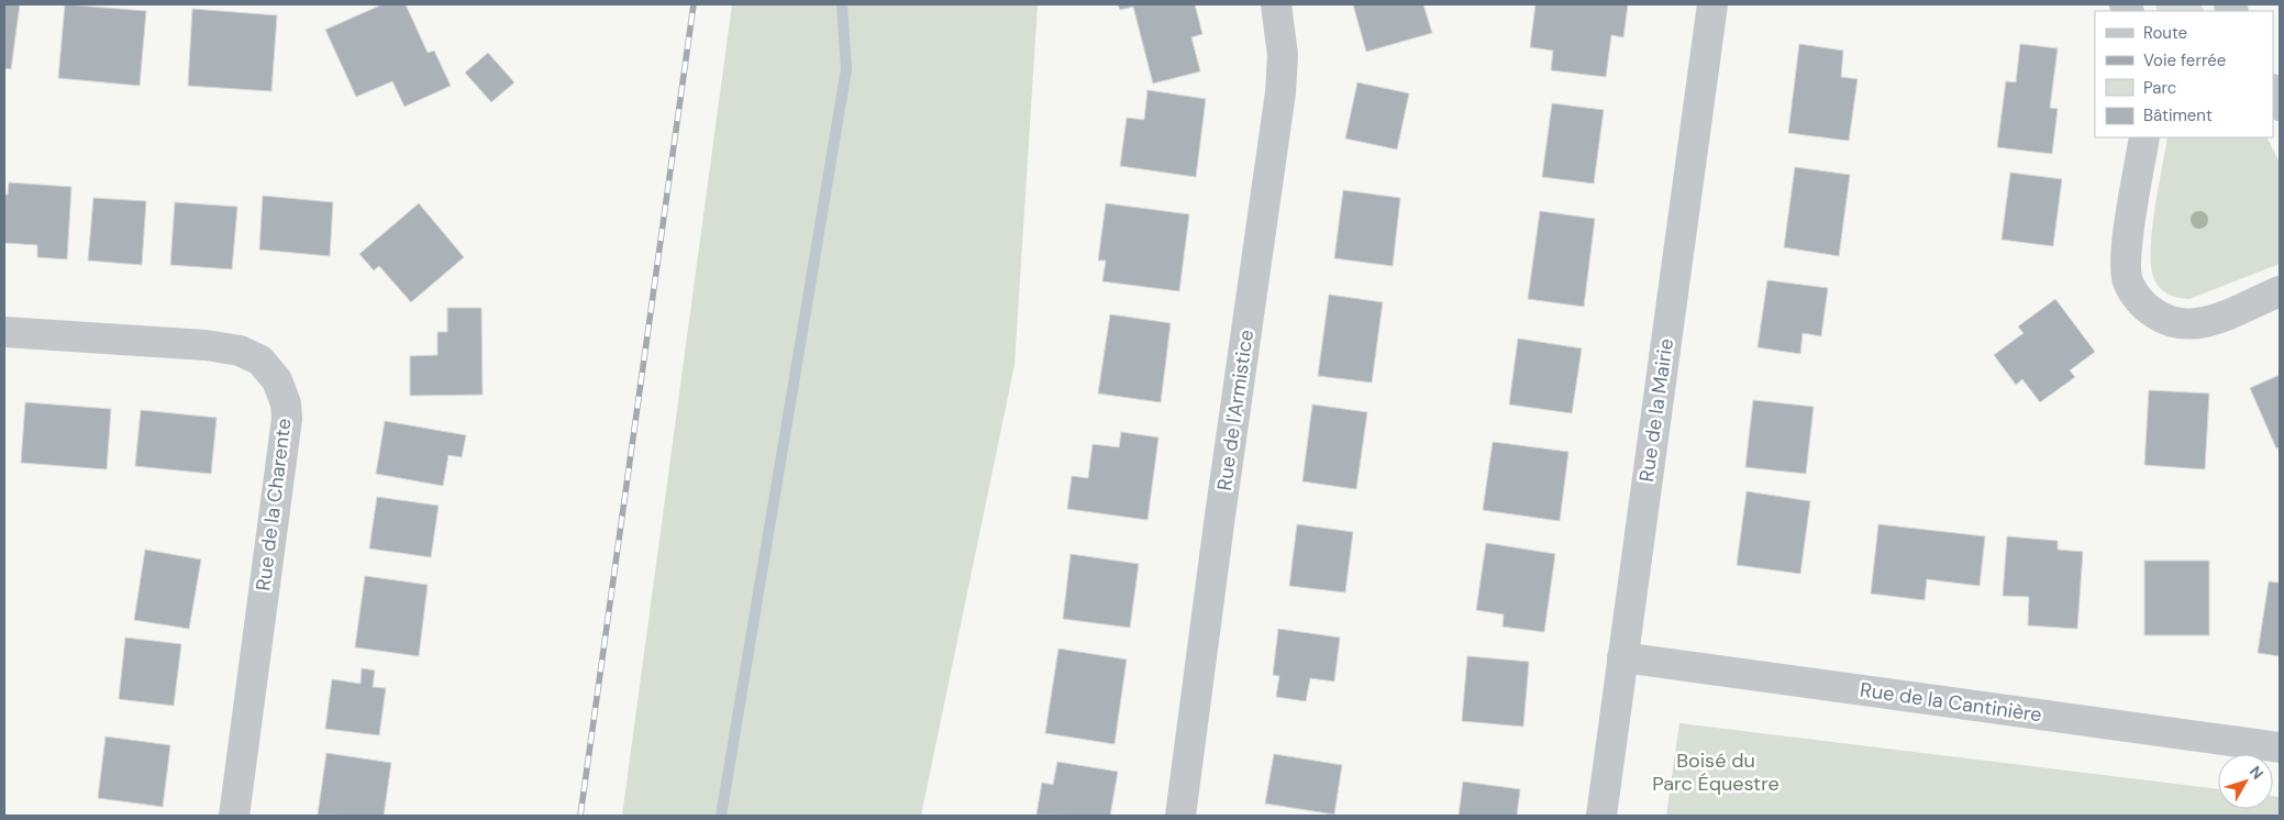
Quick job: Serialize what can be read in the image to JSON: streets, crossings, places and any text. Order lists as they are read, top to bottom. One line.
{"streets":{"street":["Rue de l'Armistice","Rue de la Mairie","Rue de la Charente","Rue de la Cantinière"]},"crossings":[["Rue de la Mairie","Rue de la Cantinière"]],"parks":["Boisé du Parc Équestre"],"legend":["Route","Voie ferrée","Parc","Bâtiment"],"north":"top right"}
